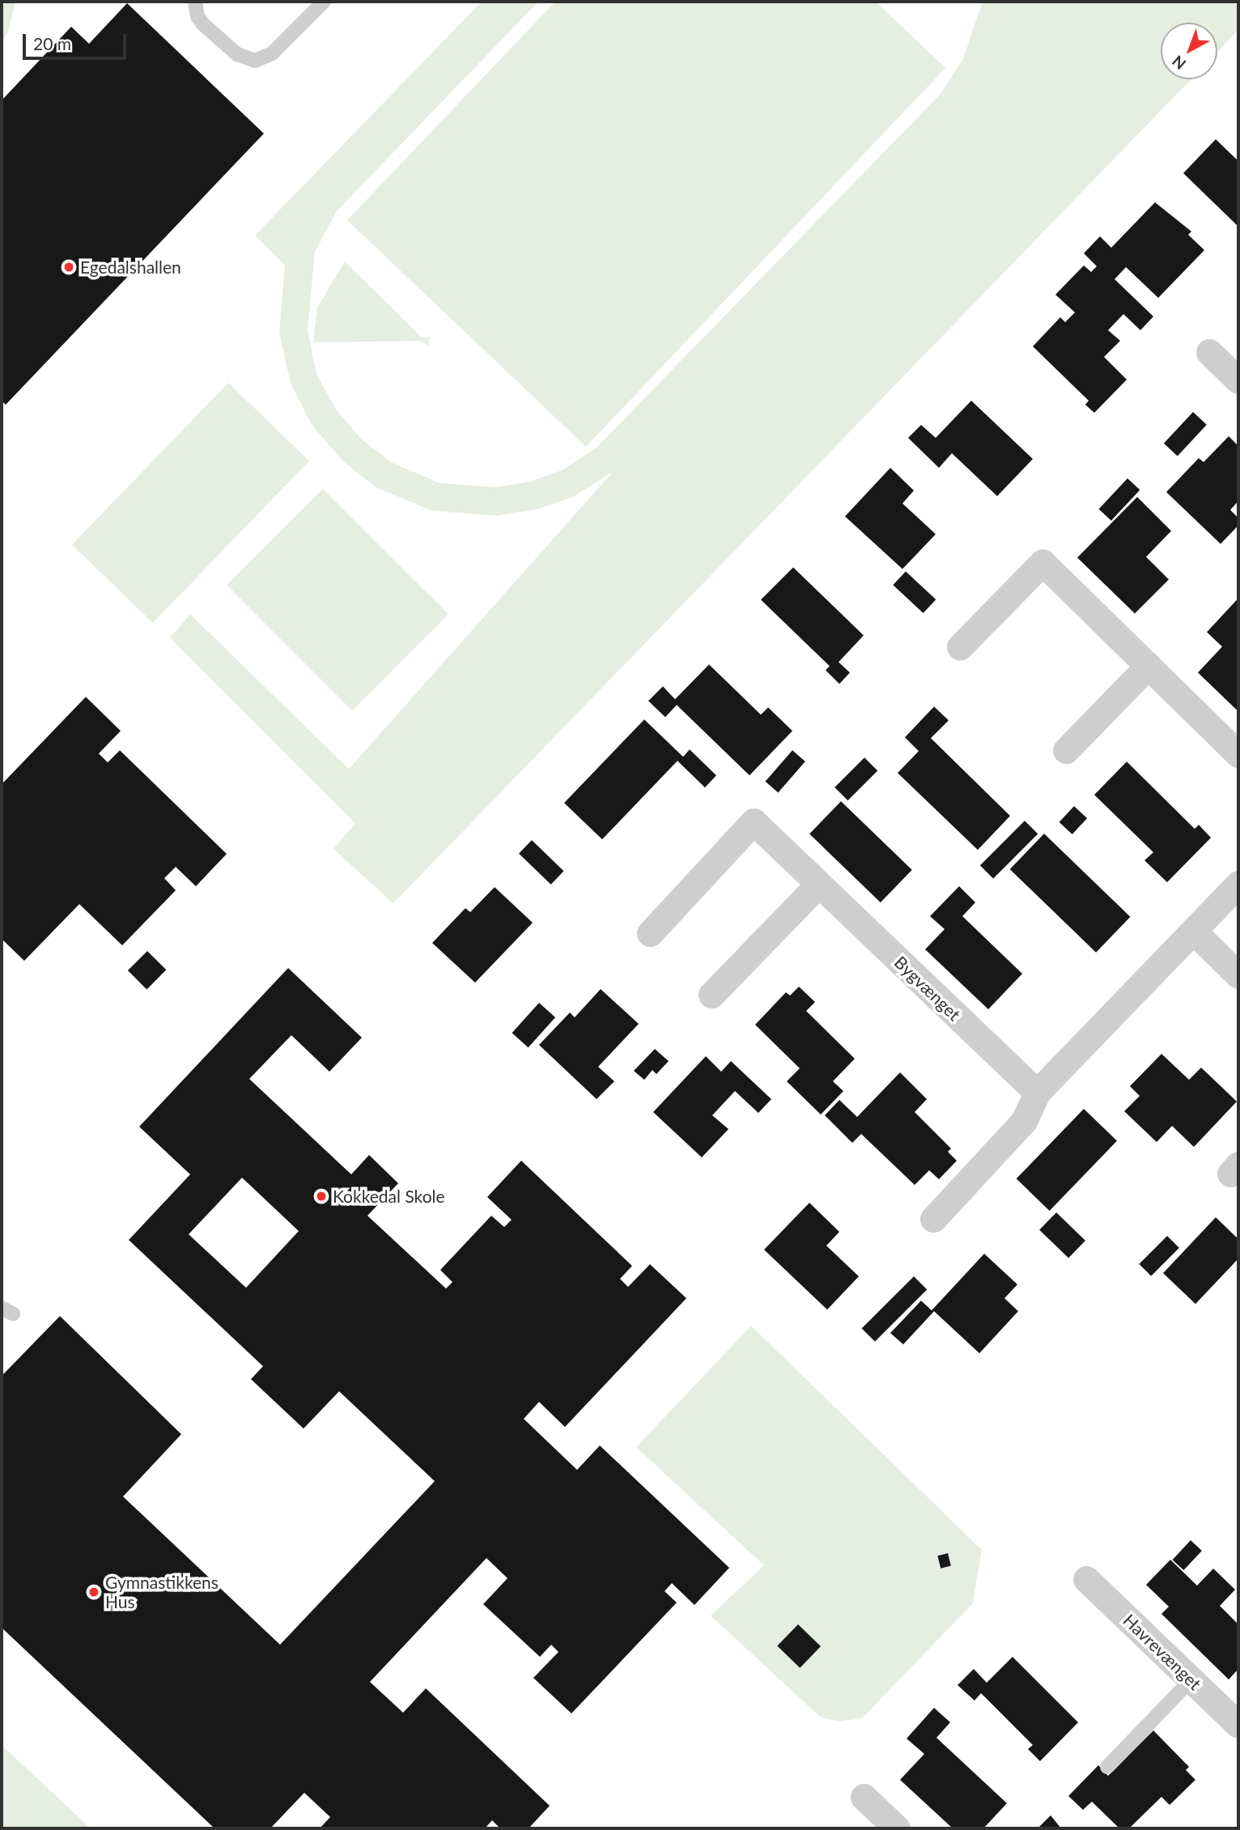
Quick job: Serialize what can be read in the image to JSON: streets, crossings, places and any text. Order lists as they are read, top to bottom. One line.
{"streets":{"street":["Bygvænget","Havrevænget"]},"places":["Egedalshallen","Kokkedal Skole","Gymnastikkens Hus"],"scale_bar":"20 m","north":"bottom left"}
